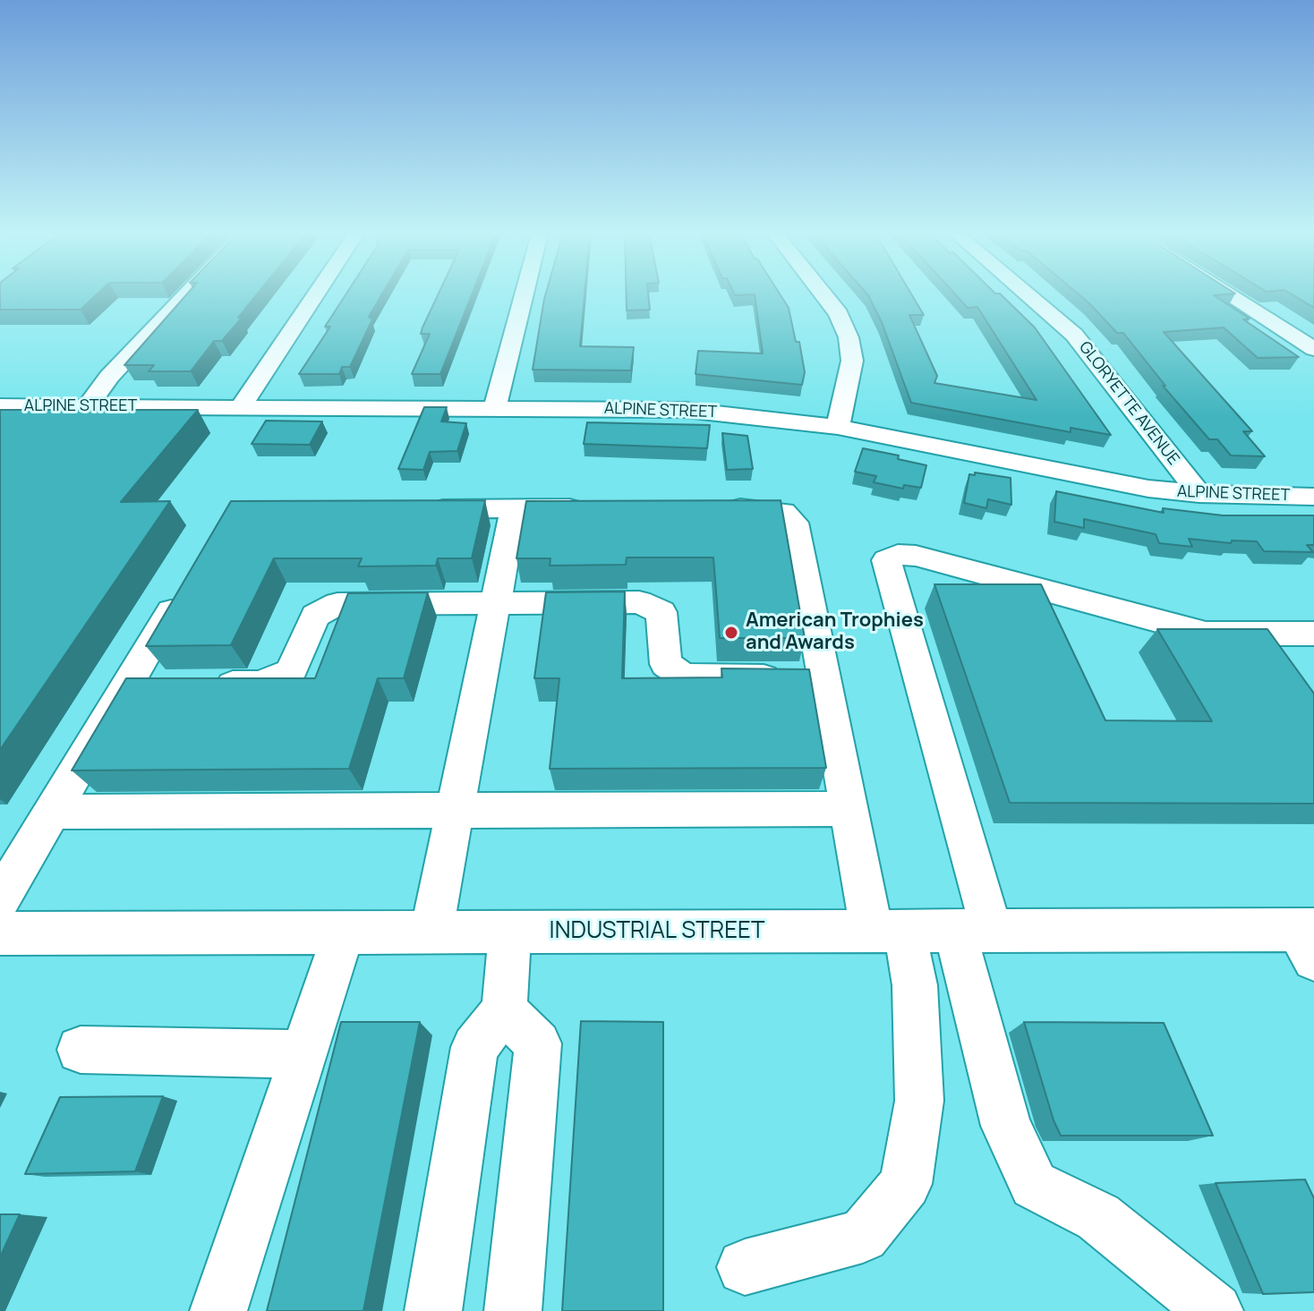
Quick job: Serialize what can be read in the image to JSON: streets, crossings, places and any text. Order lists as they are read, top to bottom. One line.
{"streets":{"street":["GLORYETTE AVENUE","ALPINE STREET","INDUSTRIAL STREET"]},"crossings":[["GLORYETTE AVENUE","ALPINE STREET"]],"places":["American Trophies and Awards"]}
